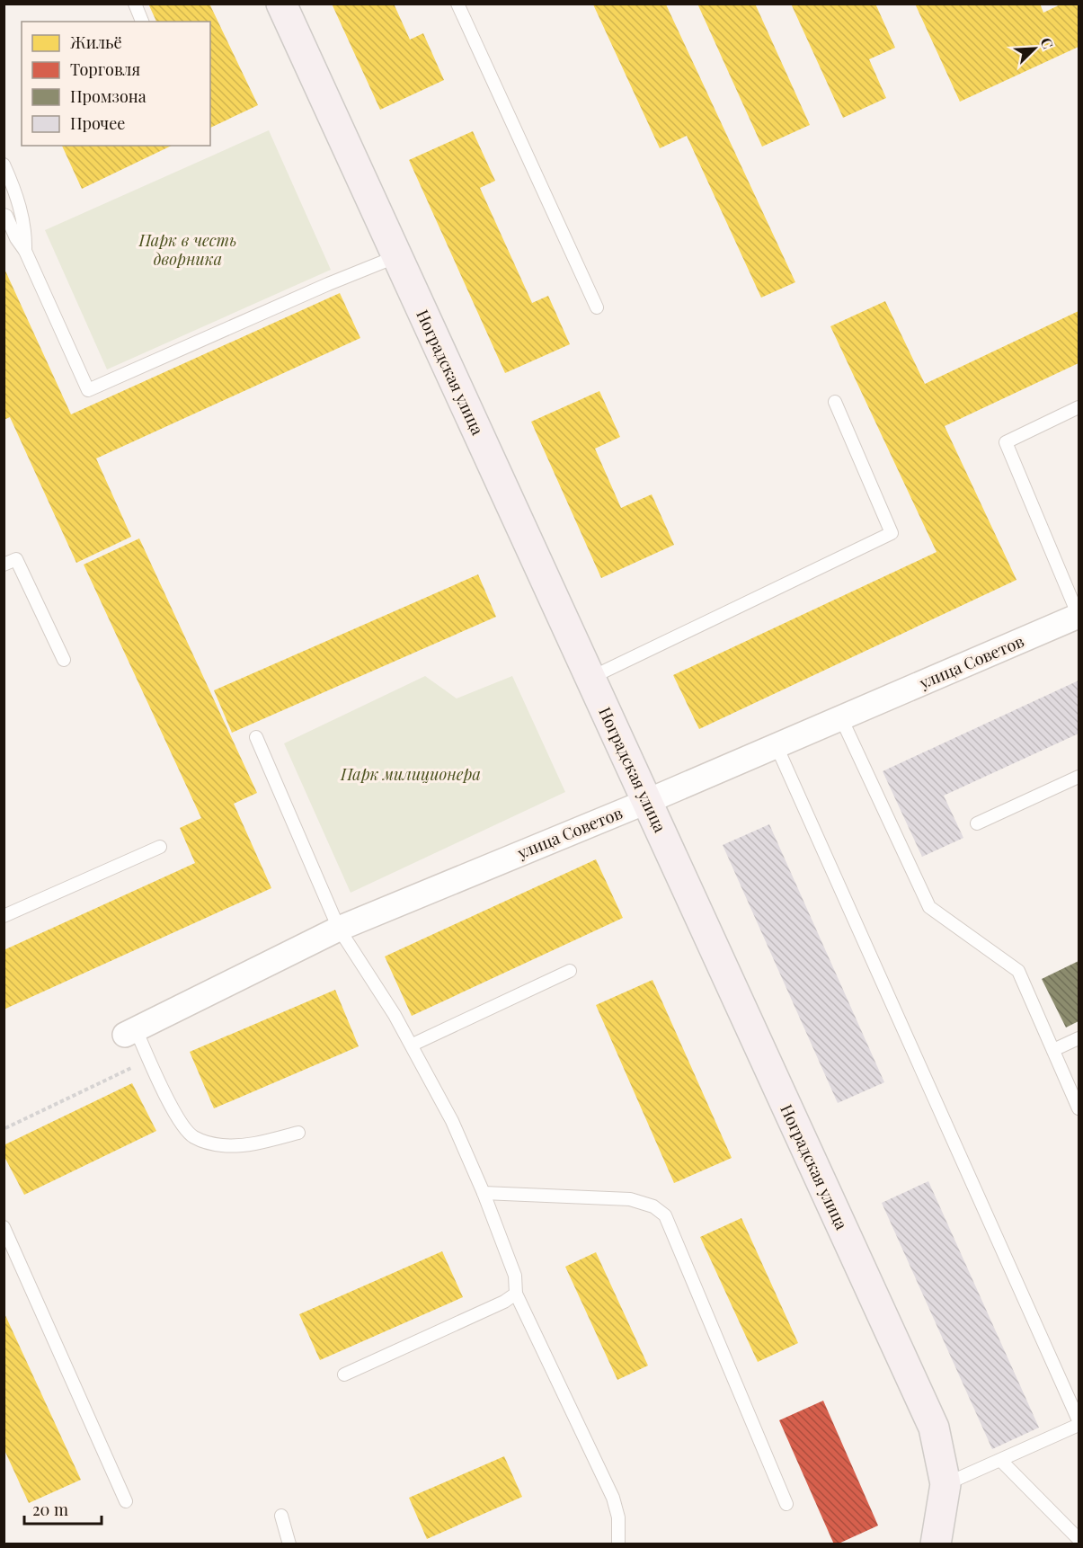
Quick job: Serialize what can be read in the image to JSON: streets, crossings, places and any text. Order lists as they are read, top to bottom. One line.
{"streets":{"main road":["Ноградская улица"],"street":["улица Советов"]},"crossings":[["Ноградская улица","улица Советов"]],"parks":["Парк в честь дворника","Парк милиционера"],"legend":["Жильё","Торговля","Промзона","Прочее"],"scale_bar":"20 m","north":"top right"}
